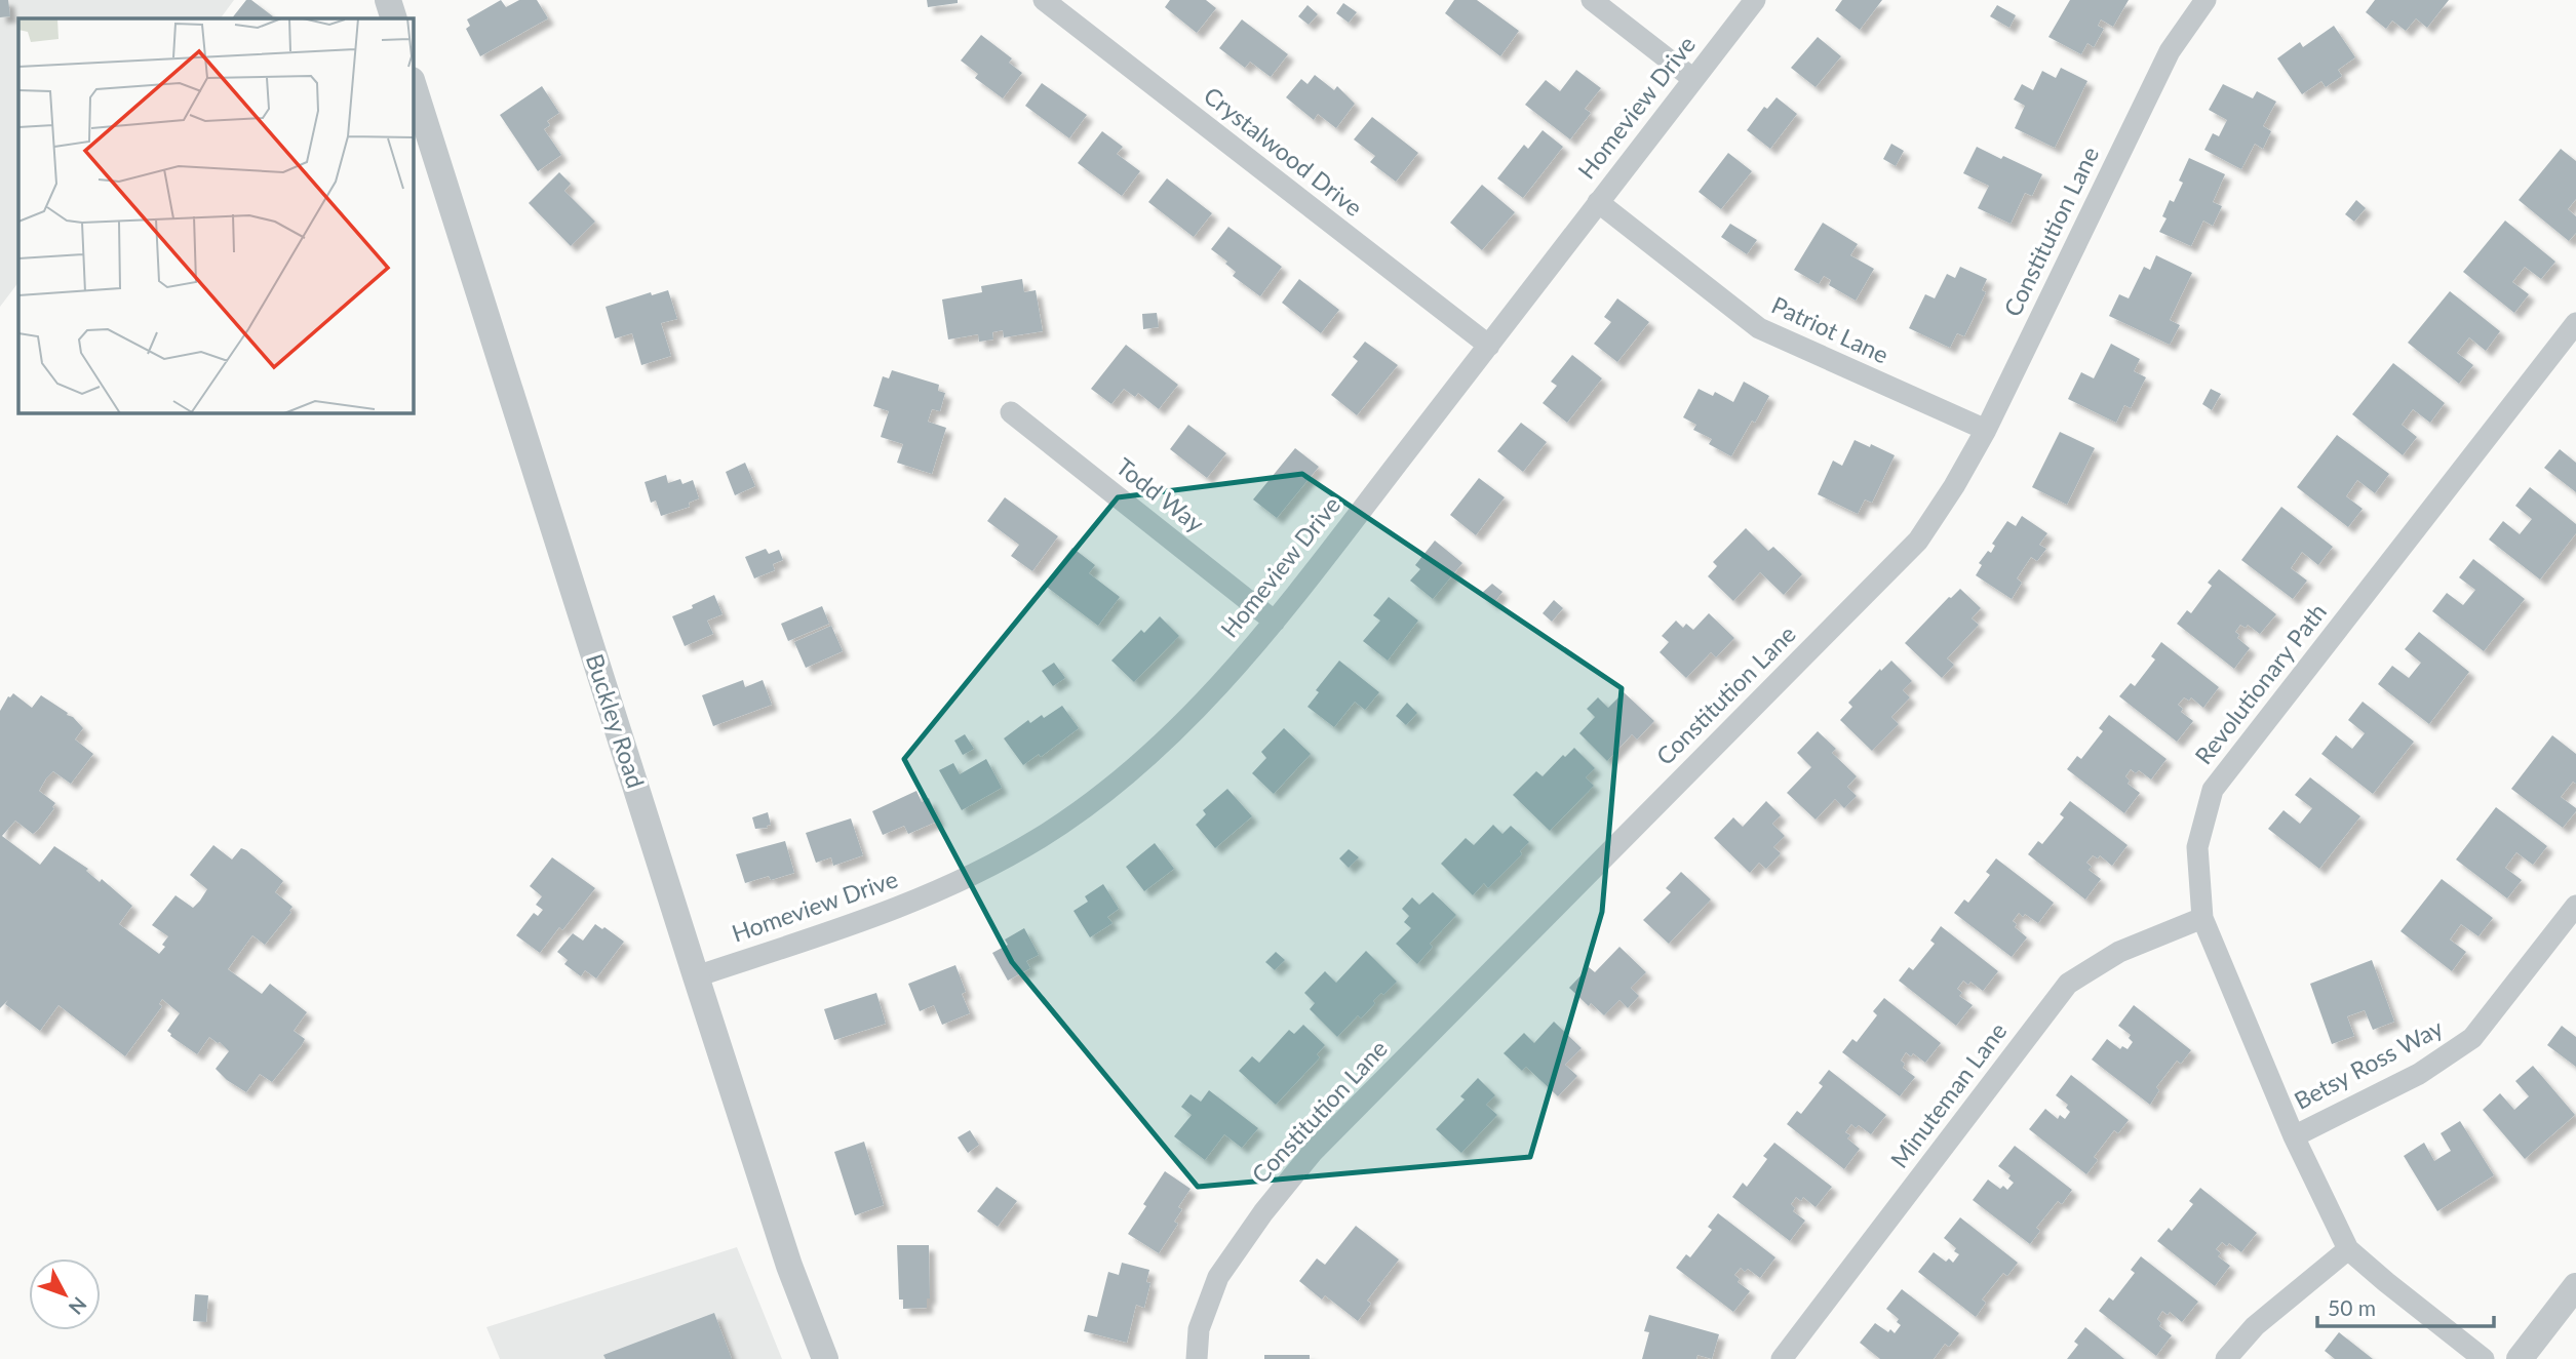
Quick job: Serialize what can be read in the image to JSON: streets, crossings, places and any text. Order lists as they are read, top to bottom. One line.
{"streets":{"street":["Homeview Drive","Crystalwood Drive","Constitution Lane","Patriot Lane","Todd Way","Revolutionary Path","Buckley Road","Betsy Ross Way","Minuteman Lane"]},"crossings":[["Homeview Drive","Crystalwood Drive"],["Homeview Drive","Patriot Lane"],["Homeview Drive","Todd Way"],["Homeview Drive","Buckley Road"],["Constitution Lane","Patriot Lane"],["Revolutionary Path","Betsy Ross Way"],["Revolutionary Path","Minuteman Lane"]],"scale_bar":"50 m","north":"bottom right"}
